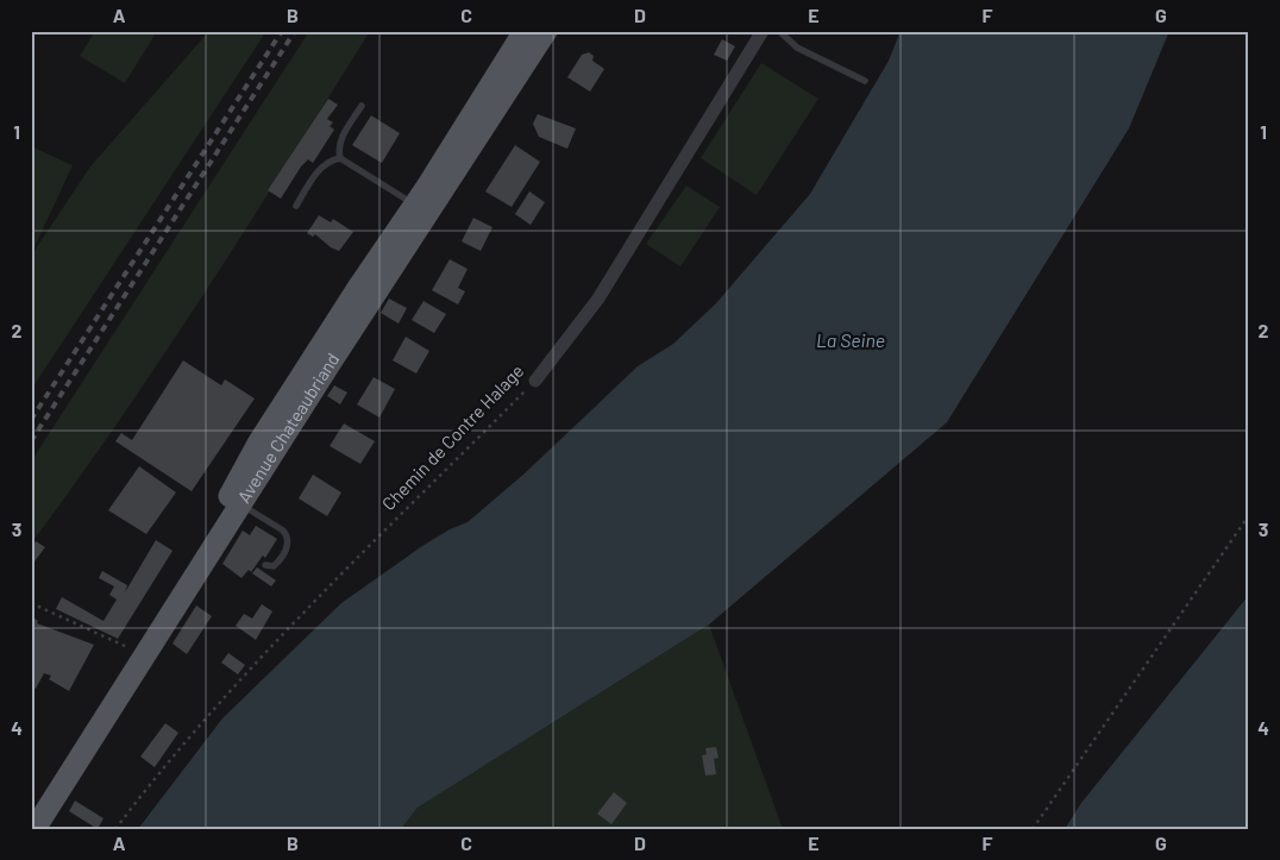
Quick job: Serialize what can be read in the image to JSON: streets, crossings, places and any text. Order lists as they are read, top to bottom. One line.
{"streets":{"main road":["Avenue Chateaubriand"],"street":["Chemin de Contre Halage"]},"water":["La Seine"],"grid":{"columns":["A","B","C","D","E","F","G"],"rows":["1","2","3","4"]}}
